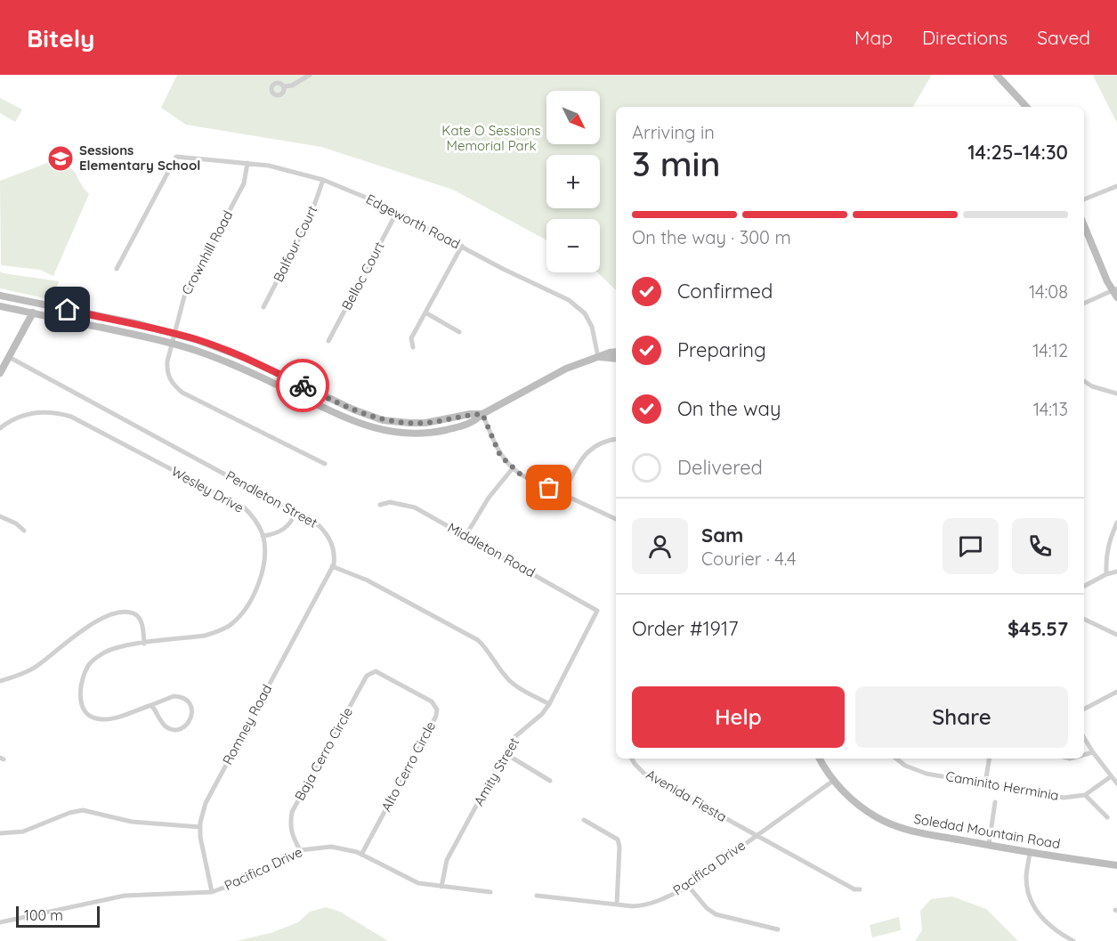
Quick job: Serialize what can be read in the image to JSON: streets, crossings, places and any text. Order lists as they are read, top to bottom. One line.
{"streets":{"main road":["Soledad Mountain Road"],"street":["Edgeworth Road","Balfour Court","Crownhill Road","Belloc Court","Wesley Drive","Pendleton Street","Middleton Road","Romney Road","Baja Cerro Circle","Alto Cerro Circle","Amity Street","Caminito Herminia","Avenida Fiesta","Pacifica Drive"]},"crossings":[["Edgeworth Road","Balfour Court"],["Edgeworth Road","Crownhill Road"],["Edgeworth Road","Belloc Court"],["Pendleton Street","Romney Road"],["Middleton Road","Amity Street"],["Romney Road","Pacifica Drive"],["Baja Cerro Circle","Alto Cerro Circle"],["Baja Cerro Circle","Pacifica Drive"],["Alto Cerro Circle","Pacifica Drive"],["Amity Street","Pacifica Drive"],["Avenida Fiesta","Pacifica Drive"],["Soledad Mountain Road","Pacifica Drive"]],"parks":["Kate O Sessions Memorial Park"],"places":{"school or university":["Sessions Elementary School"]},"scale_bar":"100 m","north":"bottom right","page":{"header":"Bitely","nav":["Map","Directions","Saved"],"map_buttons":["+","−"],"heading":["3 min","Arriving in","14:25–14:30"],"panel":["Sam","Courier · 4.4","Order #1917","$45.57"],"bar":"On the way · 300 m","list":[["Confirmed","14:08"],["Preparing","14:12"],["On the way","14:13"],"Delivered"],"buttons":["Help","Share"],"scale":"100 m"}}
